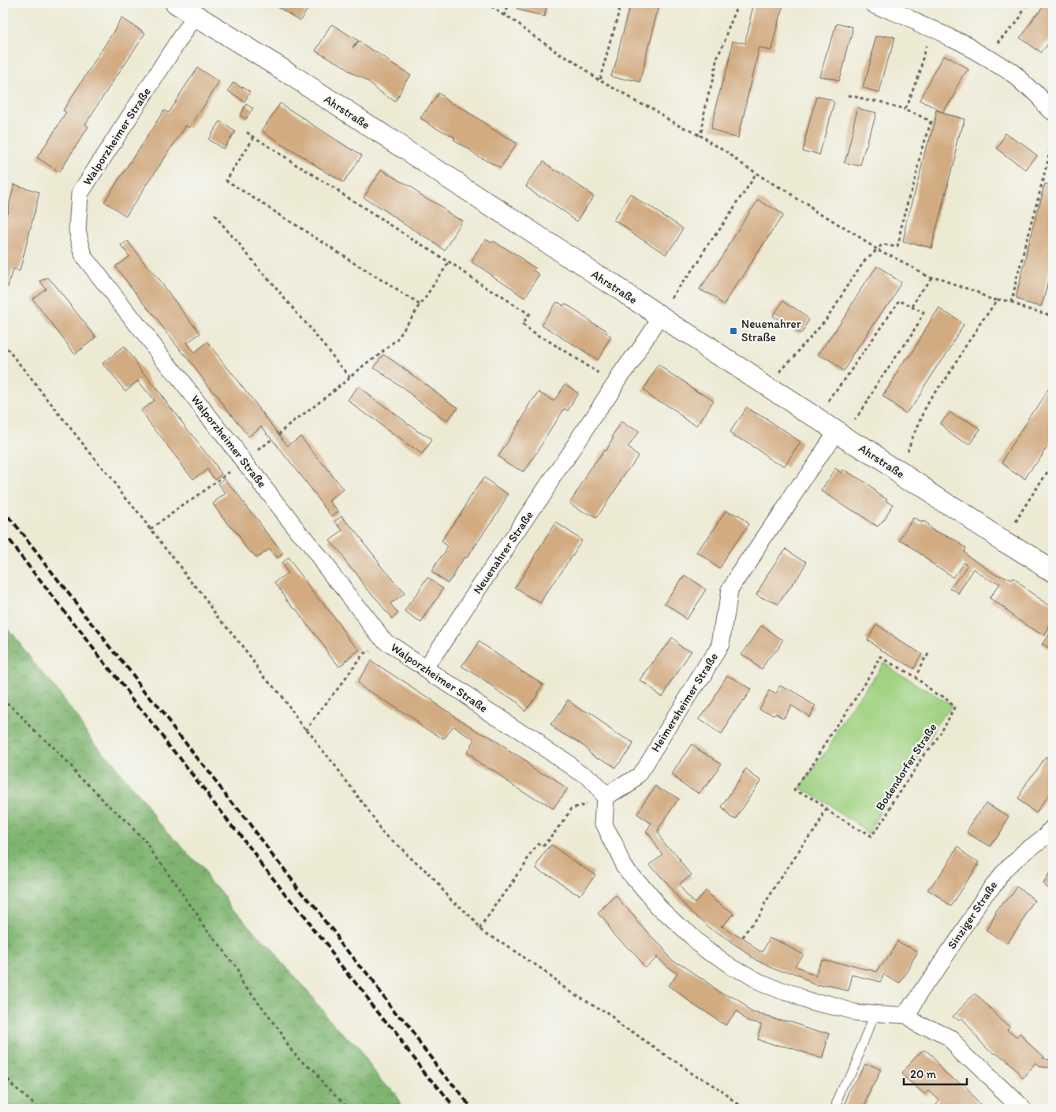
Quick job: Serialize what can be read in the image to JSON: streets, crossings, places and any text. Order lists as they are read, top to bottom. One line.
{"streets":{"street":["Ahrstraße","Walporzheimer Straße","Neuenahrer Straße","Heimersheimer Straße","Sinziger Straße"],"path":["Bodendorfer Straße"]},"crossings":[["Ahrstraße","Walporzheimer Straße"],["Ahrstraße","Neuenahrer Straße"],["Ahrstraße","Heimersheimer Straße"],["Walporzheimer Straße","Neuenahrer Straße"],["Walporzheimer Straße","Heimersheimer Straße"]],"places":{"transit":["Neuenahrer Straße"]},"scale_bar":"20 m"}
